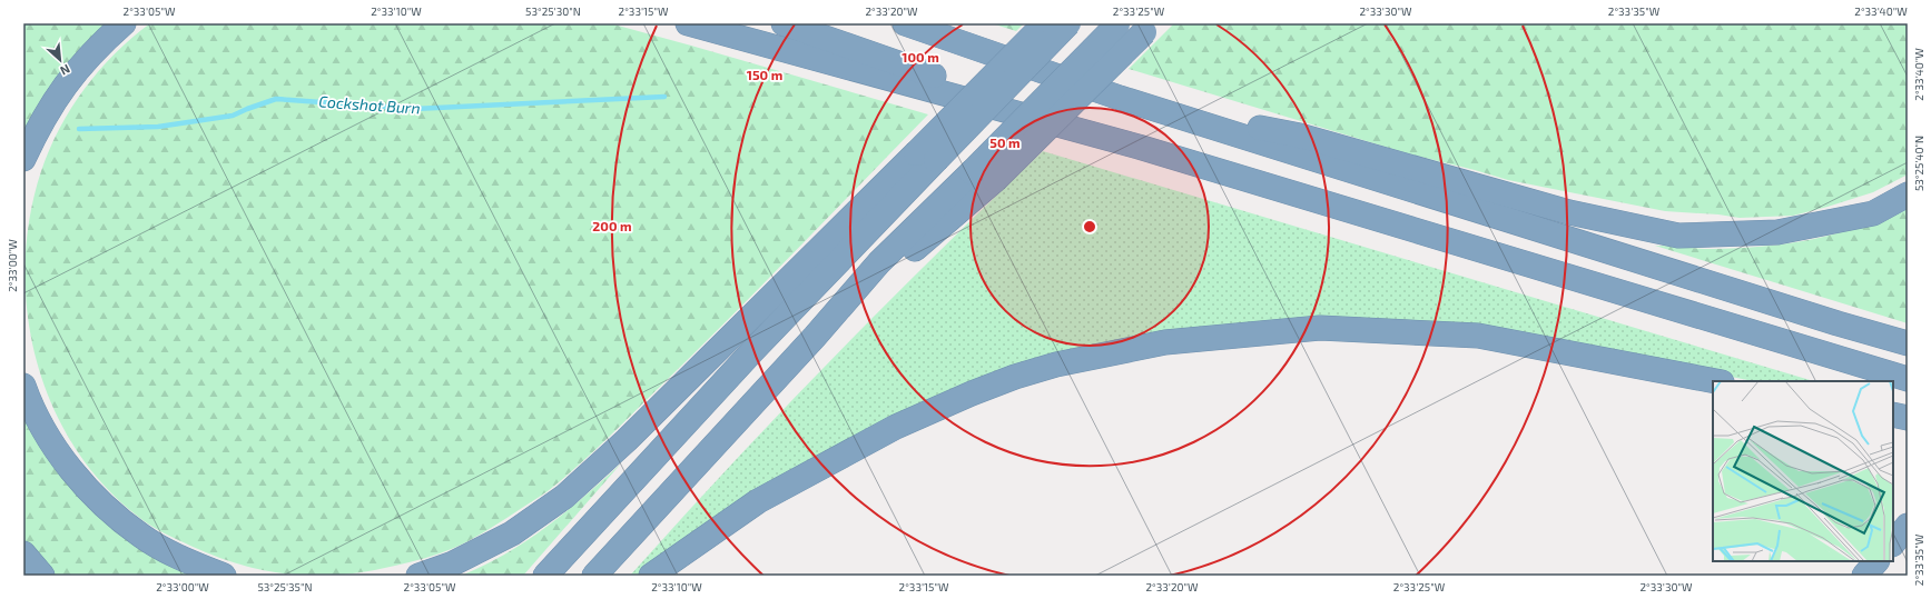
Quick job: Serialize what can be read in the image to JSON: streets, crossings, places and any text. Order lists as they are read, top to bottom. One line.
{"water":["Cockshot Burn"],"north":"bottom right","coordinates":["2°33'05\"W","2°33'10\"W","53°25'30\"N","2°33'15\"W","2°33'20\"W","2°33'25\"W","2°33'30\"W","2°33'35\"W","2°33'40\"W","53°25'40\"N","2°33'00\"W","53°25'35\"N"],"rings":["100 m","150 m","50 m","200 m"]}
